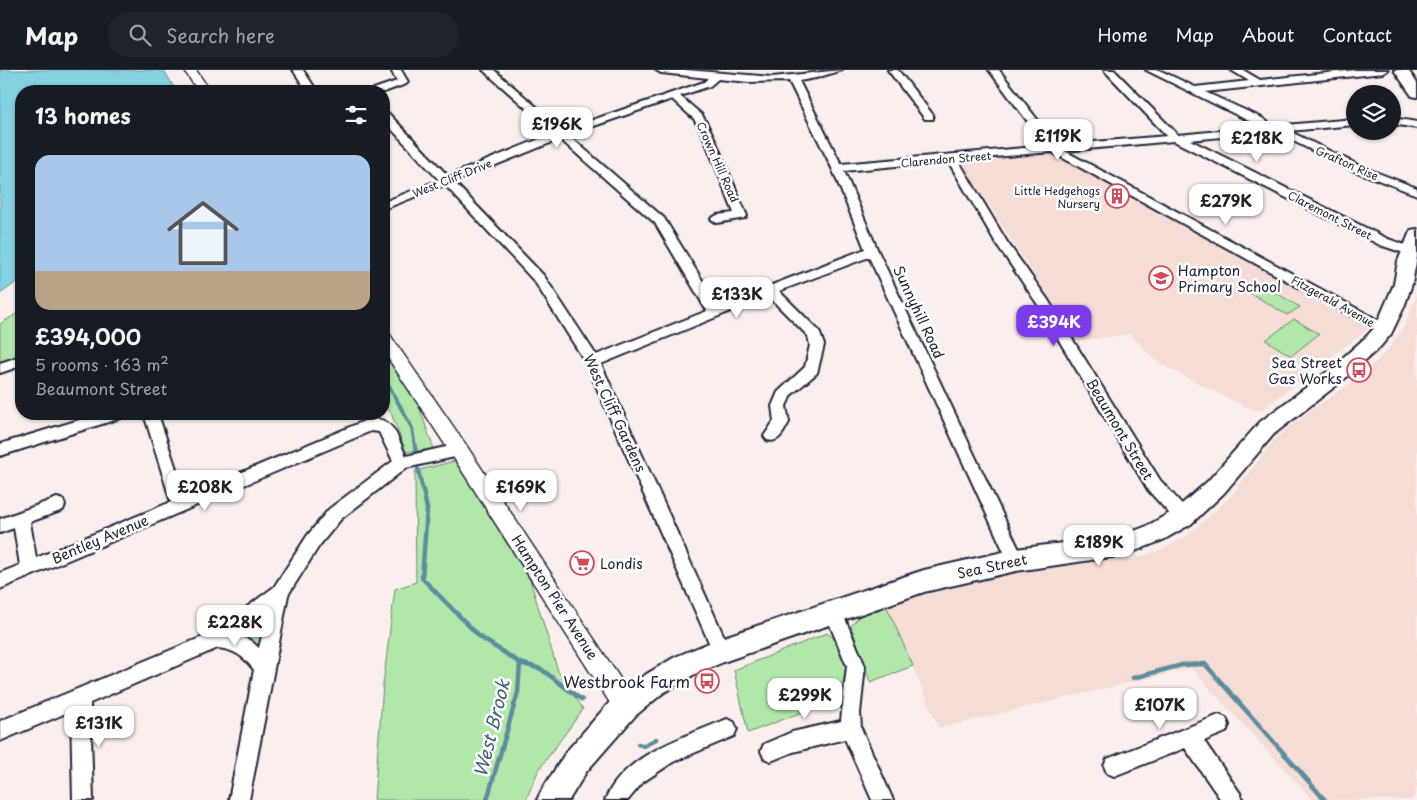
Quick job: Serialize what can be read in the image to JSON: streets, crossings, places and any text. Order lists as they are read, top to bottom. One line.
{"streets":{"main road":["Sea Street"],"street":["Clarendon Street","Crown Hill Road","Grafton Rise","West Cliff Drive","Claremont Street","Fitzgerald Avenue","Sunnyhill Road","West Cliff Gardens","Beaumont Street","Bentley Avenue","Hampton Pier Avenue"]},"crossings":[["Clarendon Street","Grafton Rise"],["Clarendon Street","Claremont Street"],["Clarendon Street","Fitzgerald Avenue"],["Clarendon Street","Sunnyhill Road"],["Clarendon Street","Beaumont Street"],["Crown Hill Road","West Cliff Drive"],["West Cliff Drive","West Cliff Gardens"],["Claremont Street","Sea Street"],["Fitzgerald Avenue","Sea Street"],["Sunnyhill Road","Sea Street"],["West Cliff Gardens","Sea Street"],["Beaumont Street","Sea Street"],["Sea Street","Hampton Pier Avenue"]],"water":["West Brook"],"places":{"building":["Little Hedgehogs Nursery"],"school or university":["Hampton Primary School"],"bus stop":["Sea Street Gas Works","Westbrook Farm"],"supermarket":["Londis"]},"page":{"header":"Map","search":"Search here","nav":["Home","Map","About","Contact"],"heading":"13 homes","price":["£196K","£119K","£218K","£279K","£133K","£394K","£208K","£169K","£189K","£228K","£299K","£107K","£131K"],"list":[{"name":"£394,000","note":"5 rooms · 163 m² · Beaumont Street"}]}}
